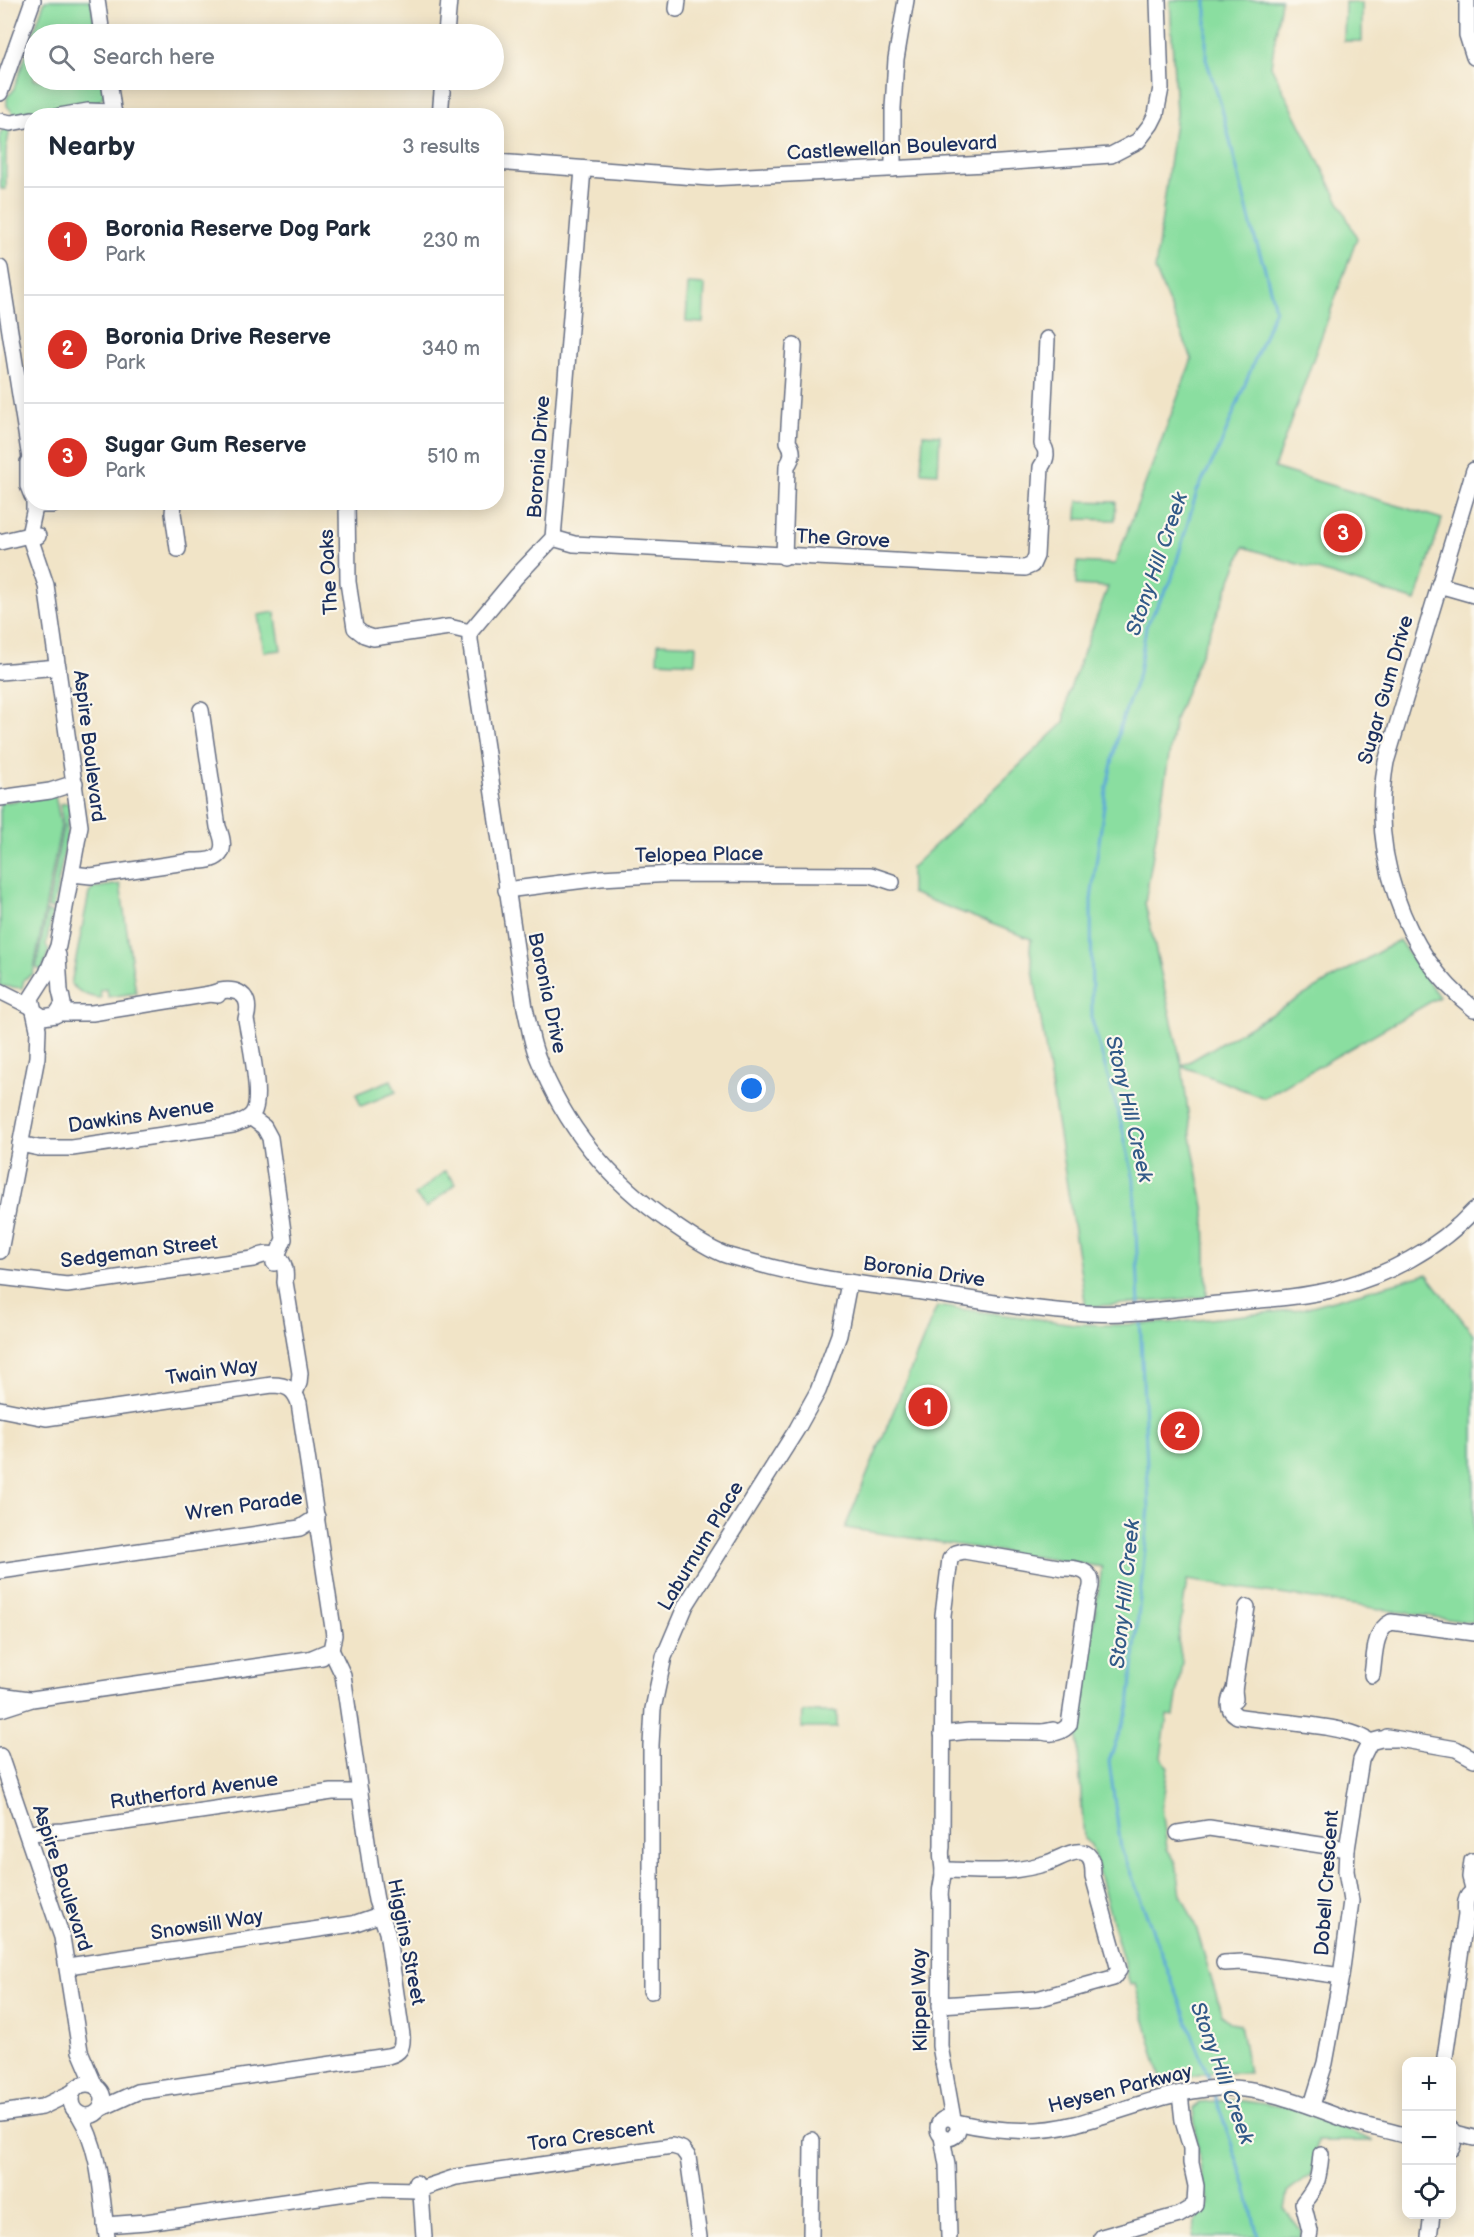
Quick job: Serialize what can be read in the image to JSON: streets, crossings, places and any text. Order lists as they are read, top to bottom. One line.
{"streets":{"street":["Castlewellan Boulevard","Boronia Drive","The Grove","The Oaks","Sugar Gum Drive","Aspire Boulevard","Telopea Place","Dawkins Avenue","Sedgeman Street","Twain Way","Wren Parade","Laburnum Place","Rutherford Avenue","Dobell Crescent","Snowsill Way","Higgins Street","Klippel Way","Heysen Parkway","Tora Crescent"]},"crossings":[["Castlewellan Boulevard","Boronia Drive"],["Boronia Drive","The Grove"],["Boronia Drive","The Oaks"],["Boronia Drive","Telopea Place"],["Boronia Drive","Laburnum Place"],["Aspire Boulevard","Rutherford Avenue"],["Aspire Boulevard","Snowsill Way"],["Aspire Boulevard","Higgins Street"],["Rutherford Avenue","Higgins Street"],["Dobell Crescent","Heysen Parkway"],["Snowsill Way","Higgins Street"],["Klippel Way","Heysen Parkway"]],"water":["Stony Hill Creek"],"page":{"search":"Search here","heading":["Nearby","3 results"],"list":[{"mark":"1","name":"Boronia Reserve Dog Park","note":"Park","value":"230 m"},{"mark":"2","name":"Boronia Drive Reserve","note":"Park","value":"340 m"},{"mark":"3","name":"Sugar Gum Reserve","note":"Park","value":"510 m"}],"pins":["3","1","2"],"map_buttons":["+","−"]}}
